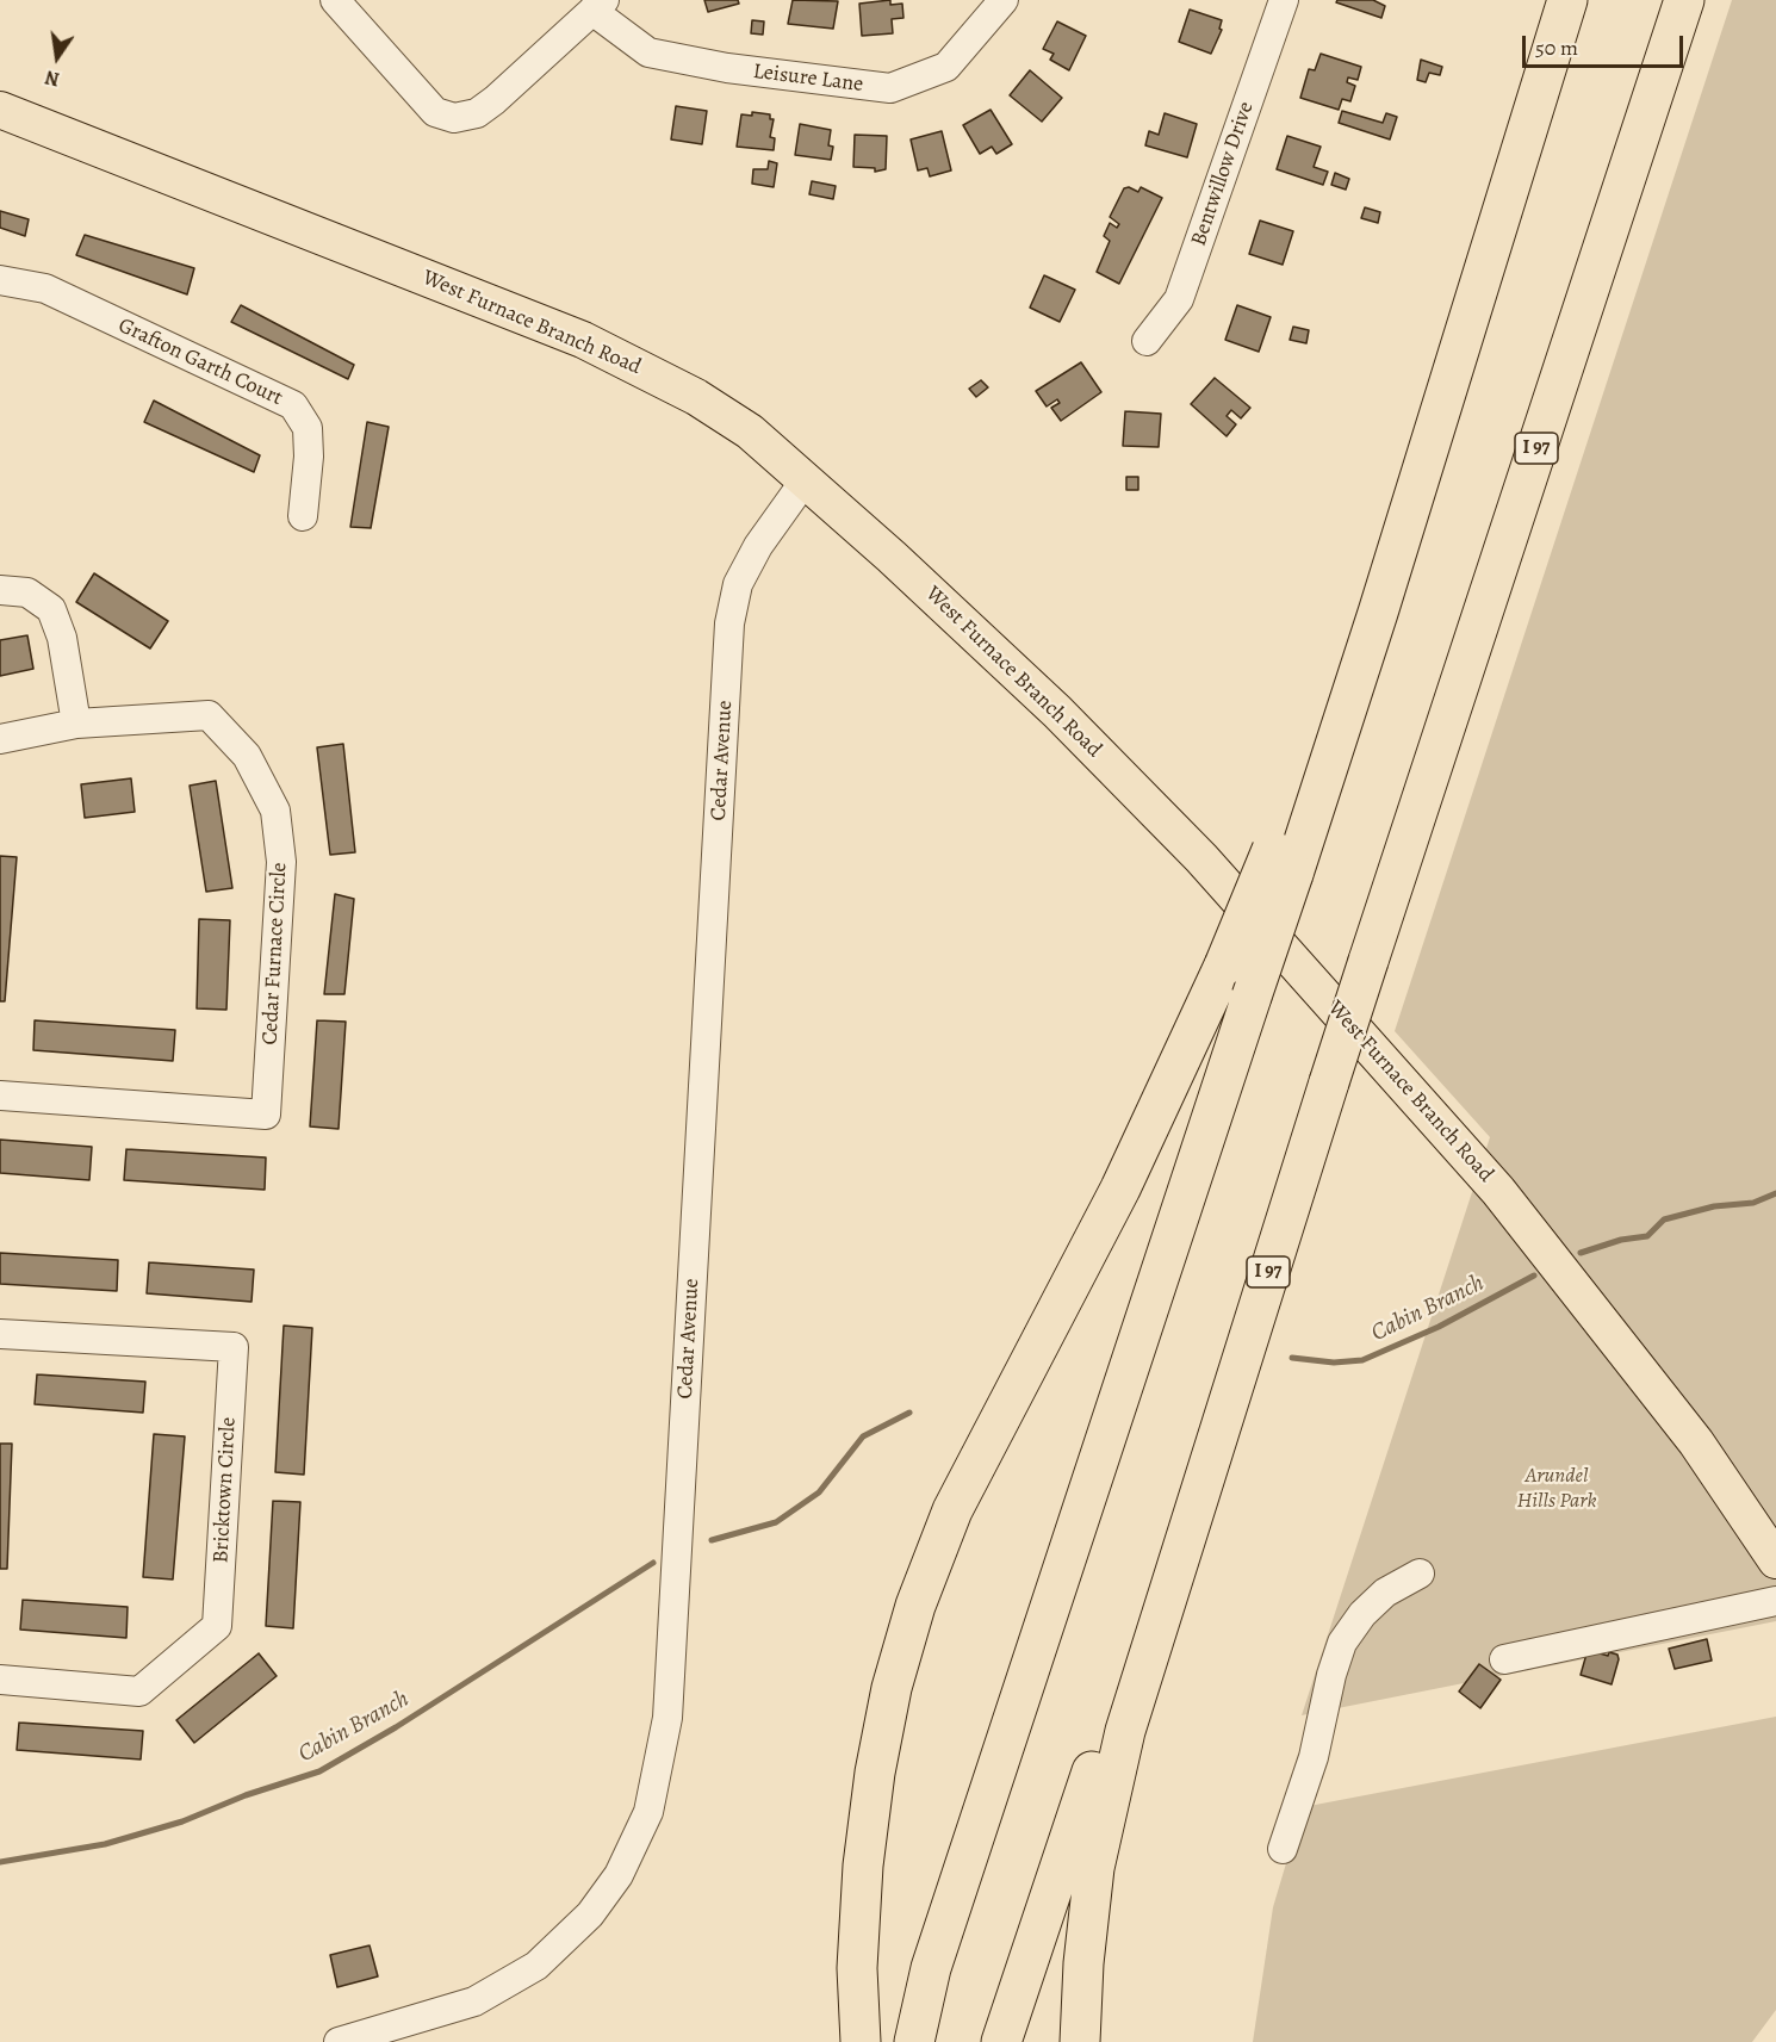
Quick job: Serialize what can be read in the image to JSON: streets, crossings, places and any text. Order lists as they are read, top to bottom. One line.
{"streets":{"highway":["I 97"],"main road":["West Furnace Branch Road"],"street":["Leisure Lane","Bentwillow Drive","Grafton Garth Court","Cedar Avenue","Cedar Furnace Circle","Bricktown Circle"]},"crossings":[["West Furnace Branch Road","Cedar Avenue"]],"water":["Cabin Branch"],"parks":["Arundel Hills Park"],"scale_bar":"50 m","north":"bottom"}
